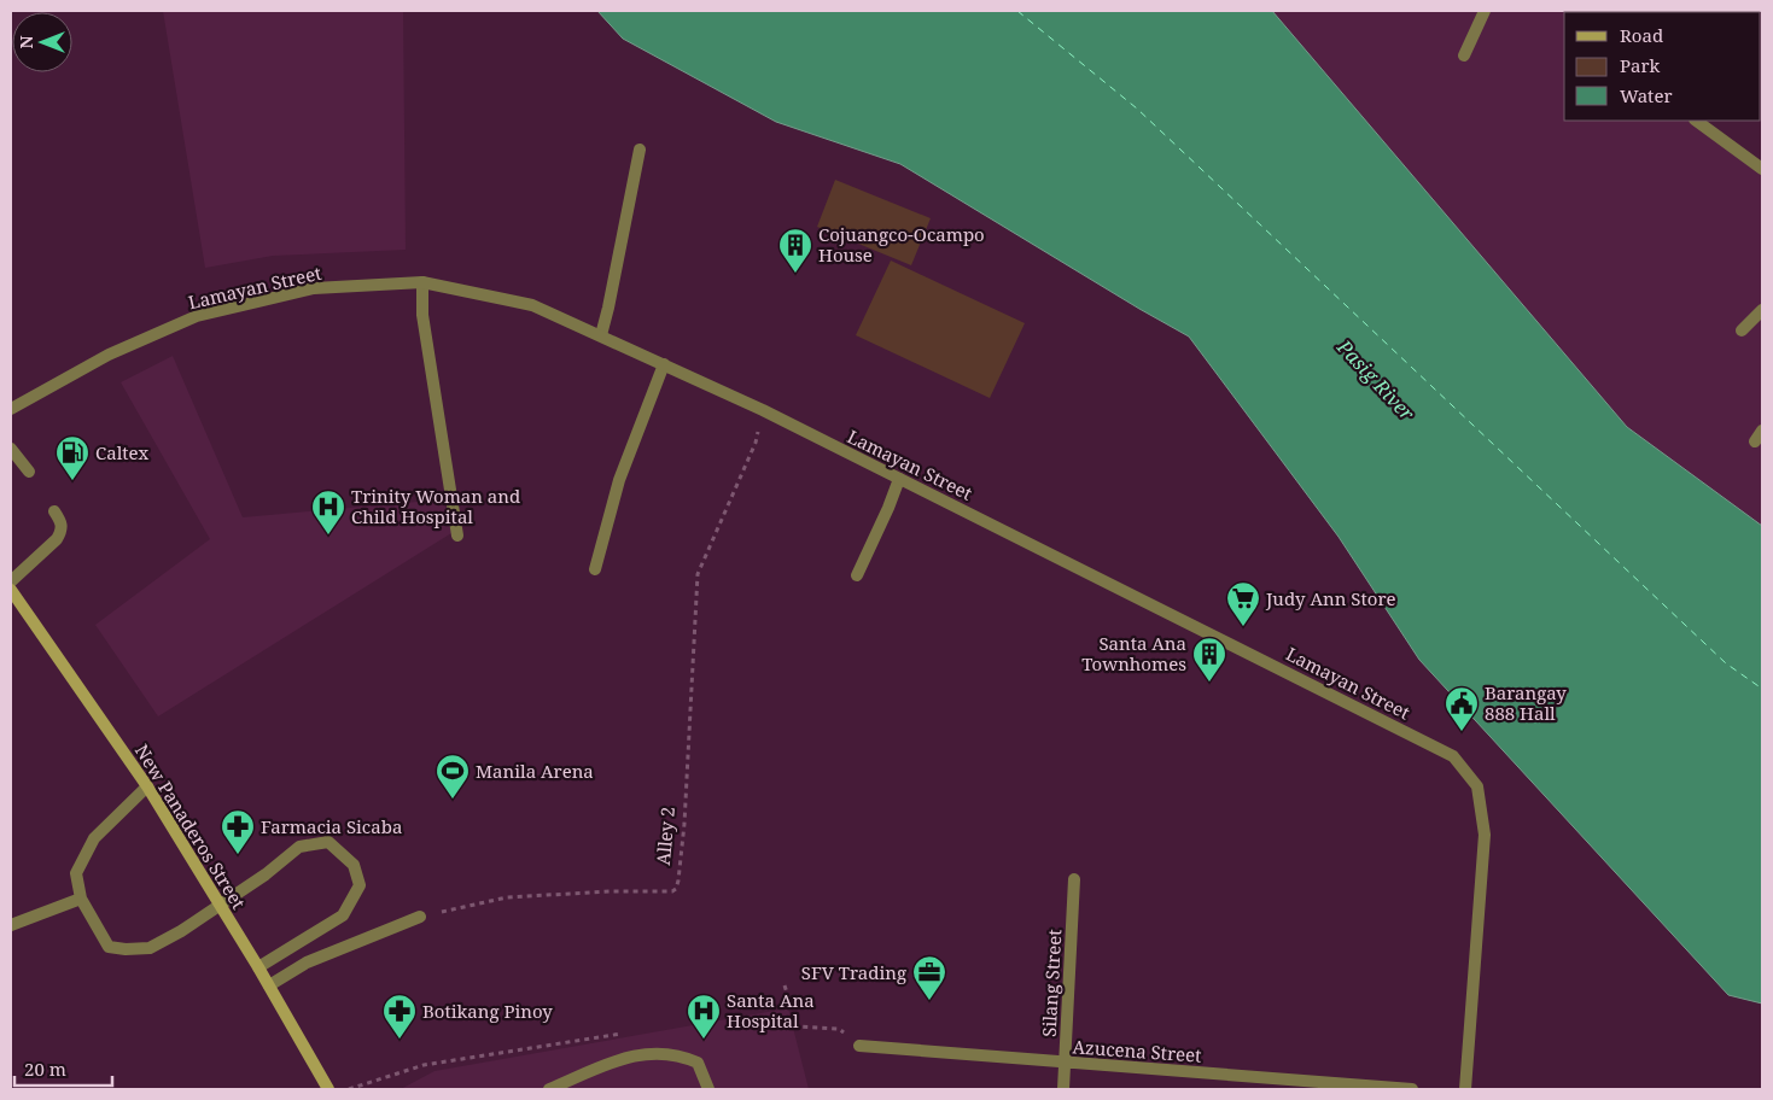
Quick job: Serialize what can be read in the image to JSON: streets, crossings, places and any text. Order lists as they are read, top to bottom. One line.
{"streets":{"main road":["New Panaderos Street"],"street":["Lamayan Street","Silang Street","Azucena Street"],"path":["Alley 2"]},"crossings":[["Lamayan Street","Alley 2"],["Silang Street","Azucena Street"]],"water":["Pasig River"],"places":{"building":["Cojuangco-Ocampo House","Santa Ana Townhomes"],"fuel station":["Caltex"],"hospital":["Trinity Woman and Child Hospital","Santa Ana Hospital"],"supermarket":["Judy Ann Store"],"public building":["Barangay 888 Hall"],"sports":["Manila Arena"],"pharmacy":["Farmacia Sicaba","Botikang Pinoy"],"office":["SFV Trading"]},"legend":["Road","Park","Water"],"scale_bar":"20 m","north":"left"}
